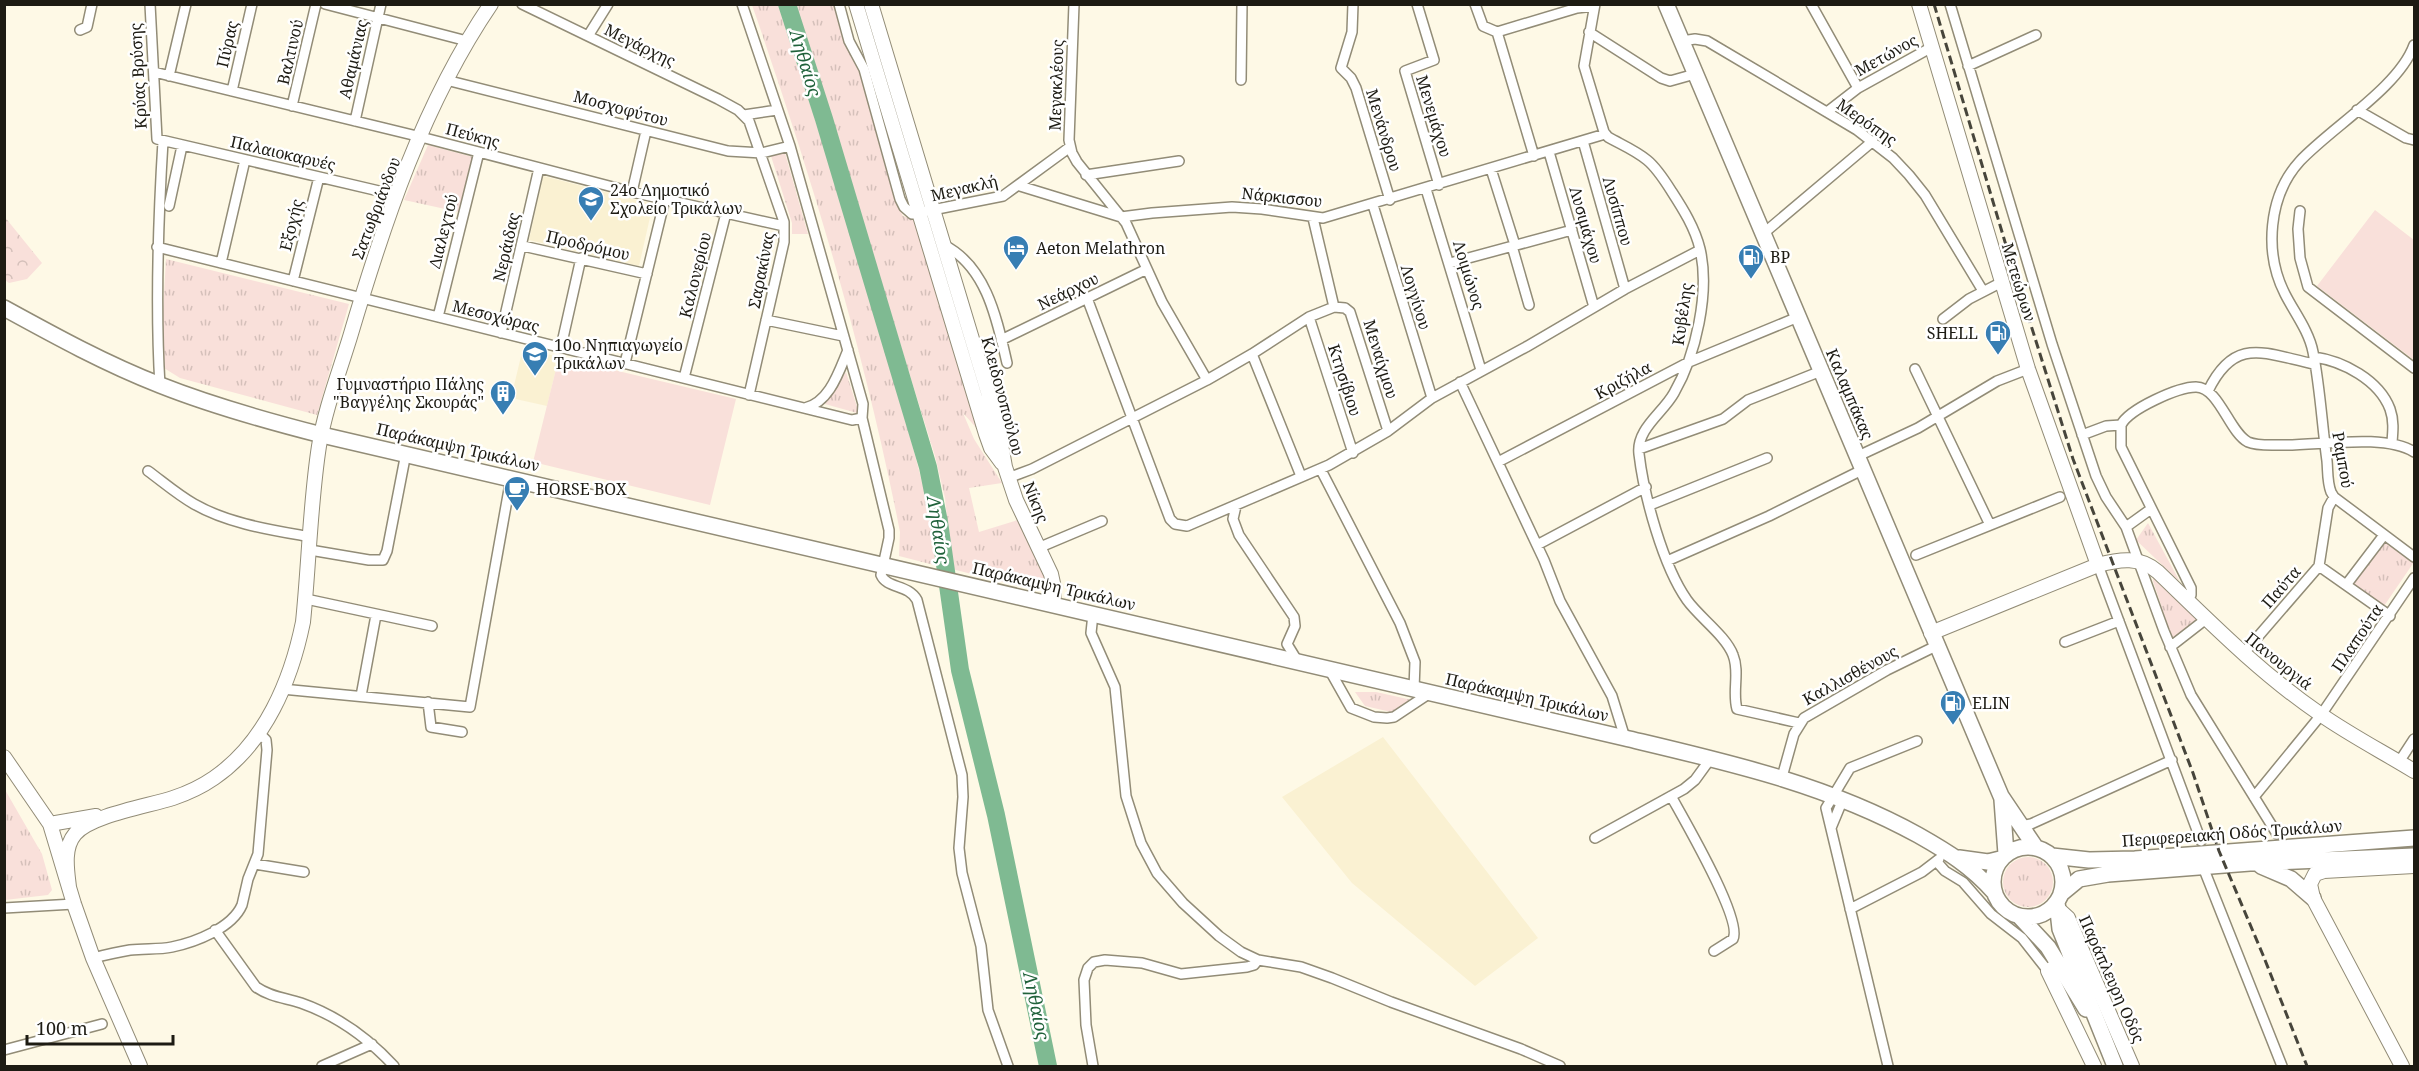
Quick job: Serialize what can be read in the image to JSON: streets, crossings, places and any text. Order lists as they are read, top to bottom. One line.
{"streets":{"main road":["Καλαμπάκας","Παράκαμψη Τρικάλων","Περιφερειακή Οδός Τρικάλων"],"street":["Πύρας","Μεγάρχης","Βαλτινού","Μετώνος","Αθαμάνιας","Κρύας Βρύσης","Μεγακλέους","Μοσχοφύτου","Μενεμάχου","Μερόπης","Μενάνδρου","Πεύκης","Παλαιοκαρυές","Μεγακλή","Νάρκισσου","Σατωβριάνδου","Λυσίππου","Εξοχής","Λυσιμάχου","Διαλεχτού","Προδρόμου","Νεράιδας","Σαρακίνας","Καλονερίου","Λοιμώνος","Μετεώρων","Νεάρχου","Λογγίνου","Κυβέλης","Μεσοχώρας","Μεναίχμου","Κτησίβιου","Κριζήλα","Κλειδονοπούλου","Ραμπού","Νίκης","Παύτα","Πλαπούτα","Πανουργιά","Καλλισθένους","Παράπλευρη Οδός"]},"crossings":[["Πύρας","Πεύκης"],["Βαλτινού","Πεύκης"],["Μετώνος","Μερόπης"],["Μετώνος","Μετεώρων"],["Αθαμάνιας","Πεύκης"],["Κρύας Βρύσης","Πεύκης"],["Κρύας Βρύσης","Παλαιοκαρυές"],["Μεγακλέους","Μεγακλή"],["Μεγακλέους","Νάρκισσου"],["Μεγακλέους","Νεάρχου"],["Μοσχοφύτου","Σατωβριάνδου"],["Μοσχοφύτου","Σαρακίνας"],["Μενεμάχου","Νάρκισσου"],["Μερόπης","Καλαμπάκας"],["Μενάνδρου","Νάρκισσου"],["Πεύκης","Σατωβριάνδου"],["Πεύκης","Διαλεχτού"],["Πεύκης","Νεράιδας"],["Πεύκης","Σαρακίνας"],["Πεύκης","Καλονερίου"],["Παλαιοκαρυές","Σατωβριάνδου"],["Παλαιοκαρυές","Εξοχής"],["Μεγακλή","Νάρκισσου"],["Μεγακλή","Κλειδονοπούλου"],["Νάρκισσου","Λυσίππου"],["Νάρκισσου","Λυσιμάχου"],["Νάρκισσου","Λοιμώνος"],["Νάρκισσου","Λογγίνου"],["Νάρκισσου","Κυβέλης"],["Σατωβριάνδου","Μεσοχώρας"],["Σατωβριάνδου","Παράκαμψη Τρικάλων"],["Εξοχής","Μεσοχώρας"],["Διαλεχτού","Μεσοχώρας"],["Προδρόμου","Νεράιδας"],["Νεράιδας","Μεσοχώρας"],["Σαρακίνας","Μεσοχώρας"],["Καλονερίου","Μεσοχώρας"],["Κυβέλης","Κριζήλα"],["Κριζήλα","Καλαμπάκας"],["Καλαμπάκας","Παράκαμψη Τρικάλων"],["Καλαμπάκας","Καλλισθένους"],["Καλαμπάκας","Περιφερειακή Οδός Τρικάλων"],["Καλαμπάκας","Παράπλευρη Οδός"],["Κλειδονοπούλου","Νίκης"],["Παράκαμψη Τρικάλων","Νίκης"],["Παράκαμψη Τρικάλων","Καλλισθένους"],["Παράκαμψη Τρικάλων","Περιφερειακή Οδός Τρικάλων"],["Παράκαμψη Τρικάλων","Παράπλευρη Οδός"],["Ραμπού","Παύτα"],["Παύτα","Πανουργιά"],["Πλαπούτα","Πανουργιά"],["Περιφερειακή Οδός Τρικάλων","Παράπλευρη Οδός"]],"water":["Ληθαίος"],"places":{"school or university":["24ο Δημοτικό Σχολείο Τρικάλων","10ο Νηπιαγωγείο Τρικάλων"],"hotel":["Aeton Melathron"],"fuel station":["BP","SHELL","ELIN"],"building":["Γυμναστήριο Πάλης \"Βαγγέλης Σκουράς\""],"cafe":["HORSE BOX"]},"scale_bar":"100 m"}
